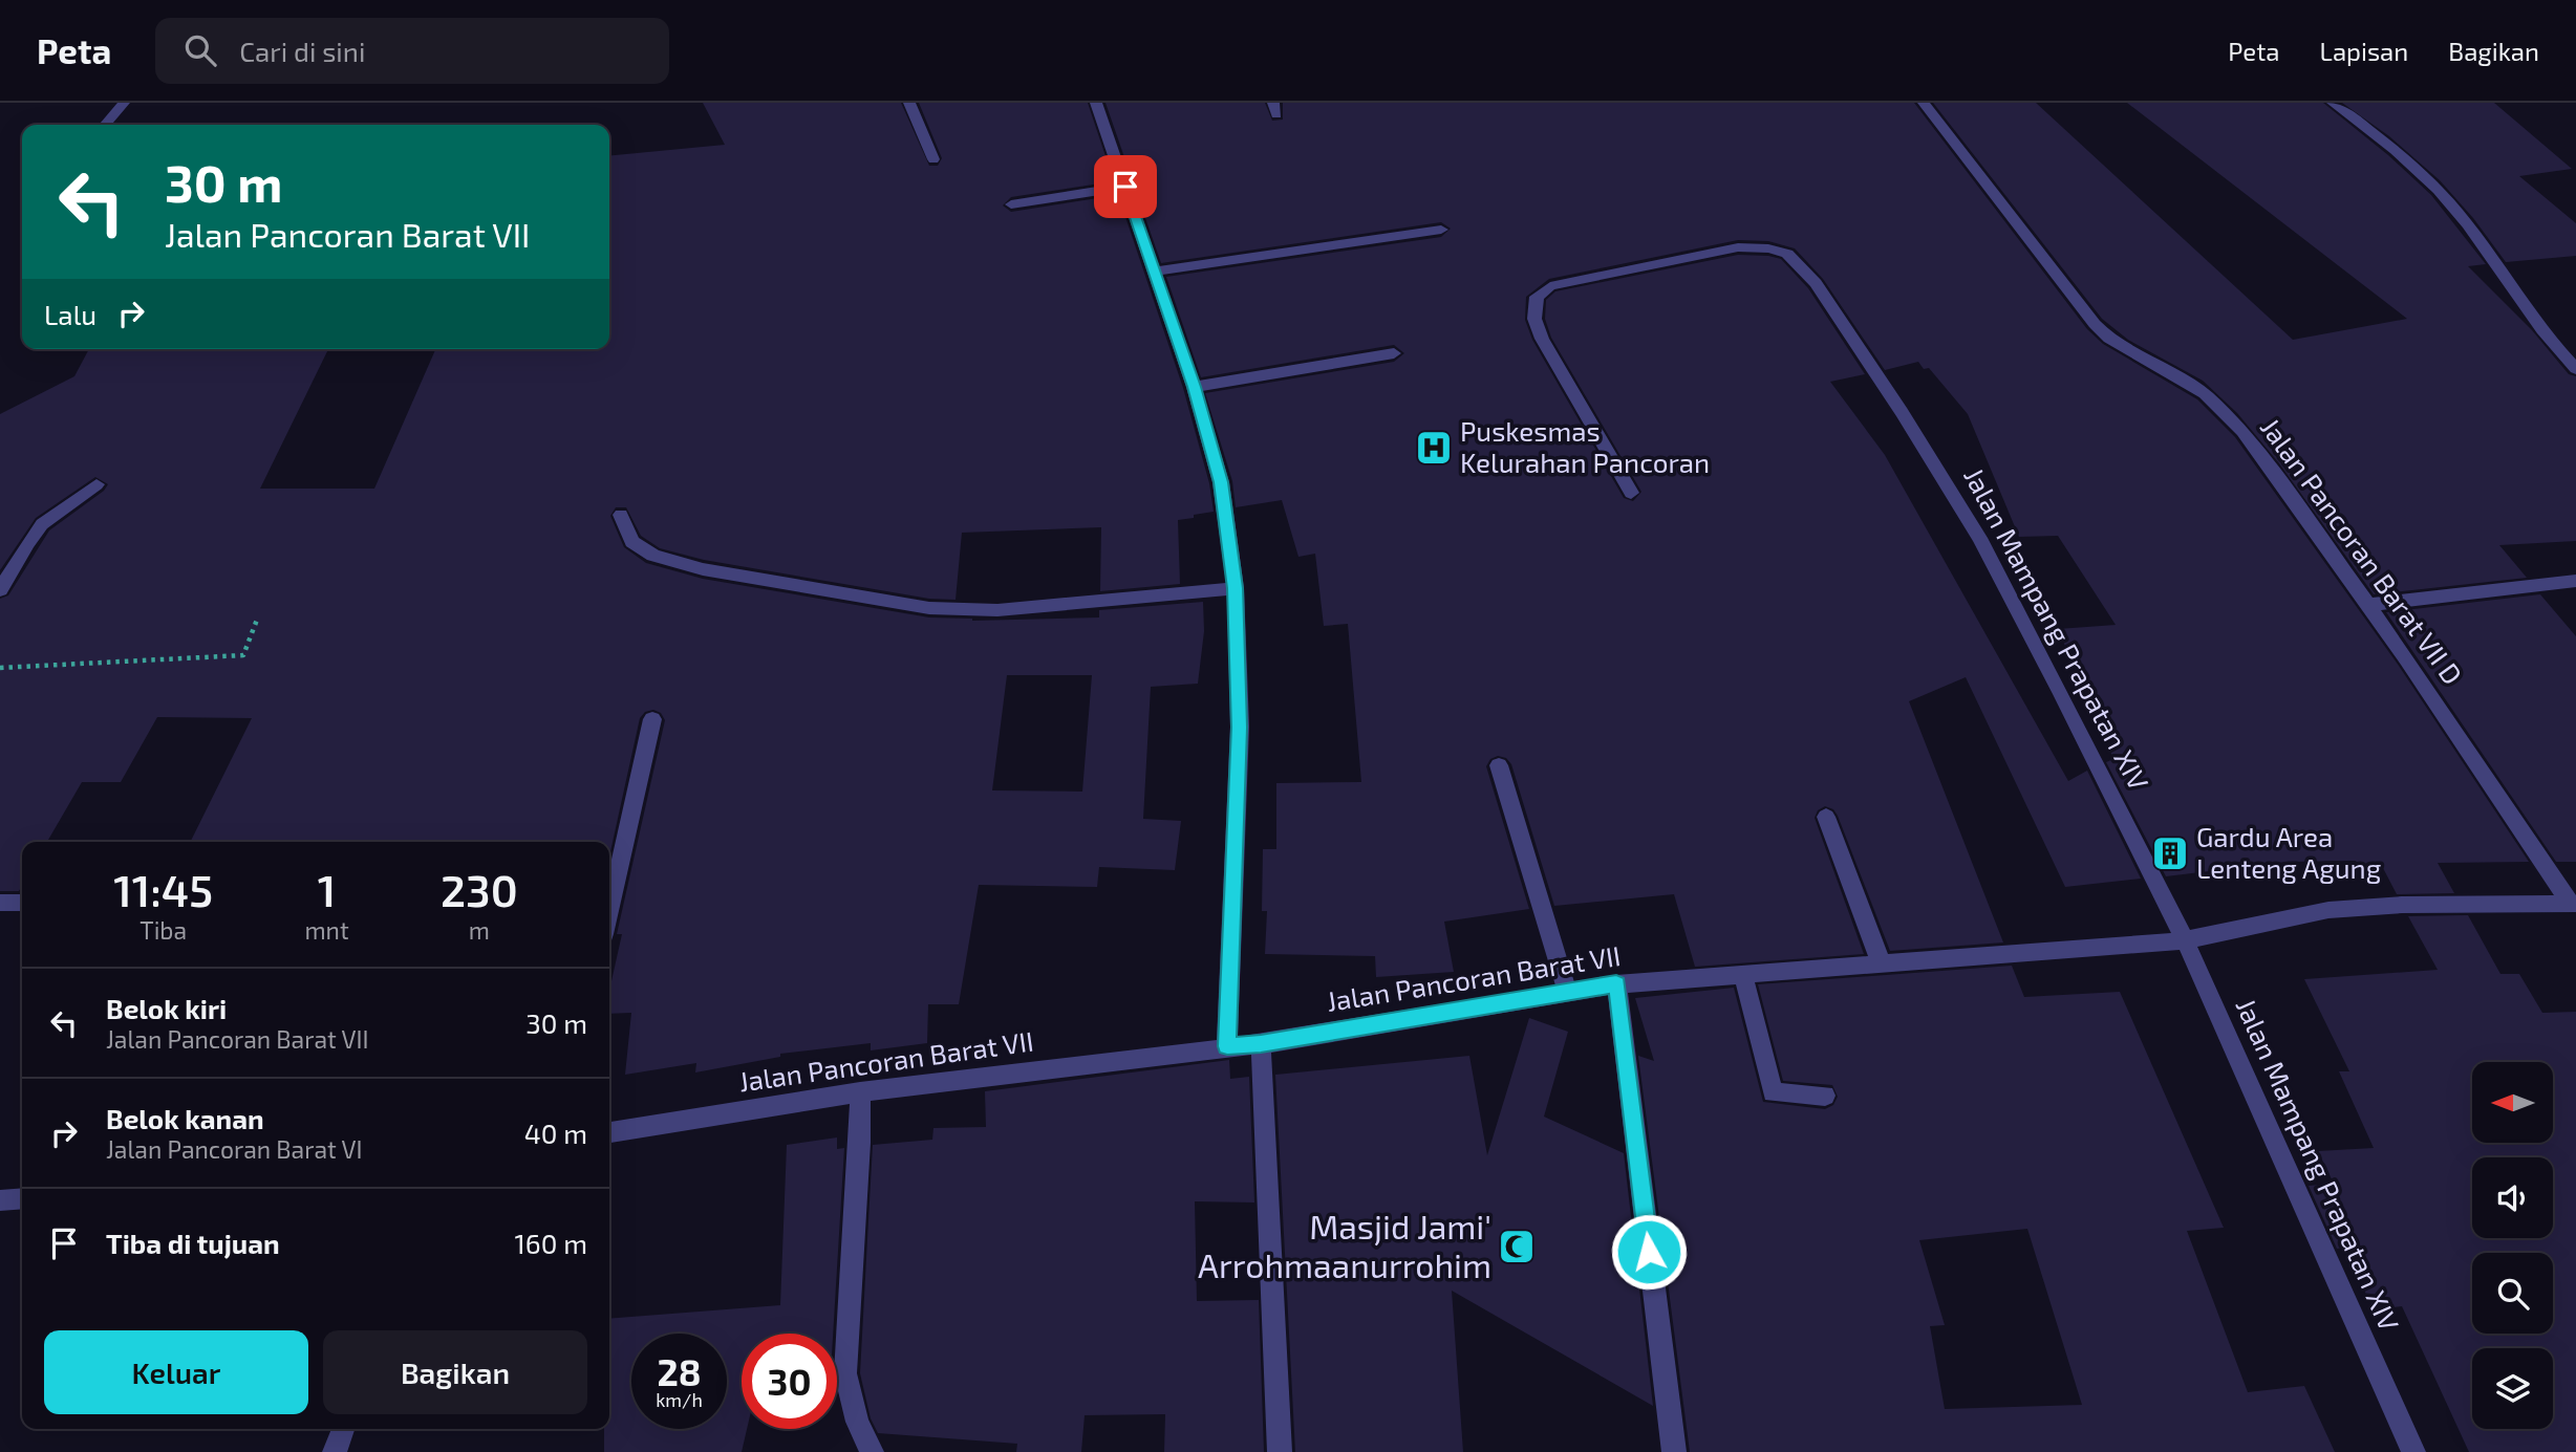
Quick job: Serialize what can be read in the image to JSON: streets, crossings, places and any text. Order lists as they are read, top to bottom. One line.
{"streets":{"street":["Jalan Pancoran Barat VII D","Jalan Mampang Prapatan XIV","Jalan Pancoran Barat VII"]},"crossings":[["Jalan Pancoran Barat VII D","Jalan Pancoran Barat VII"],["Jalan Mampang Prapatan XIV","Jalan Pancoran Barat VII"]],"places":{"hospital":["Puskesmas Kelurahan Pancoran"],"building":["Gardu Area Lenteng Agung"],"mosque":["Masjid Jami' Arrohmaanurrohim"]},"north":"left","page":{"header":"Peta","search":"Cari di sini","nav":["Peta","Lapisan","Bagikan"],"turn":["30 m","Jalan Pancoran Barat VII"],"then":"Lalu","eta":["11:45","Tiba","1","mnt","230","m"],"list":[{"name":"Belok kiri","note":"Jalan Pancoran Barat VII","value":"30 m"},{"name":"Belok kanan","note":"Jalan Pancoran Barat VI","value":"40 m"},{"name":"Tiba di tujuan","value":"160 m"}],"buttons":["Keluar","Bagikan"],"speed":"28 km/h","limit":"30"}}
